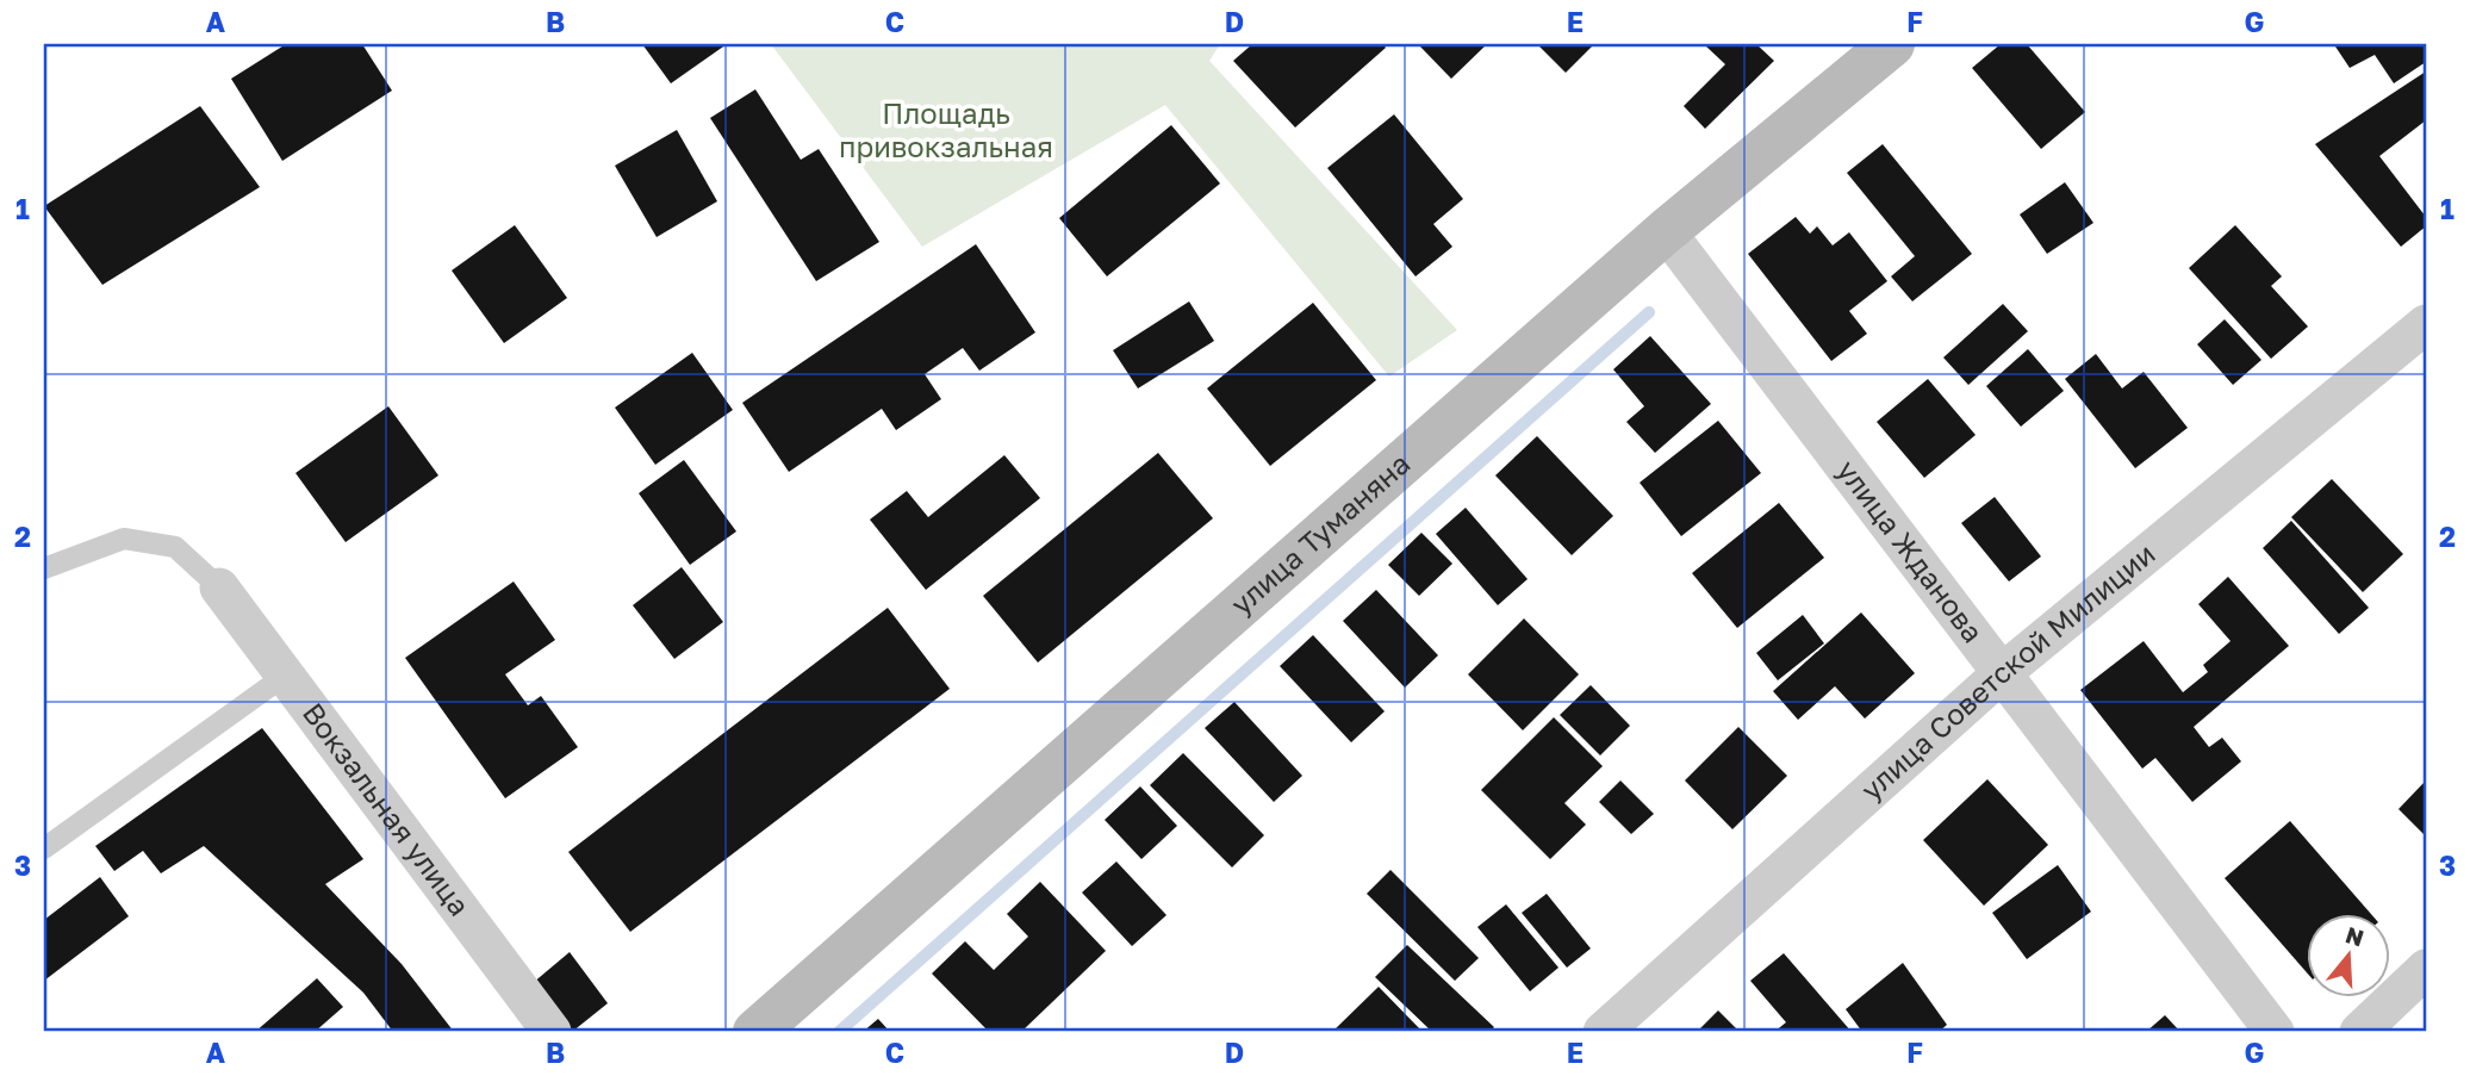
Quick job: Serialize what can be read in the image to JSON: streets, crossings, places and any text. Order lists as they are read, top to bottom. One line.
{"streets":{"street":["улица Туманяна","улица Жданова","улица Советской Милиции","Вокзальная улица"]},"crossings":[["улица Туманяна","улица Жданова"],["улица Жданова","улица Советской Милиции"]],"parks":["Площадь привокзальная"],"north":"top","grid":{"columns":["A","B","C","D","E","F","G"],"rows":["1","2","3"]}}
